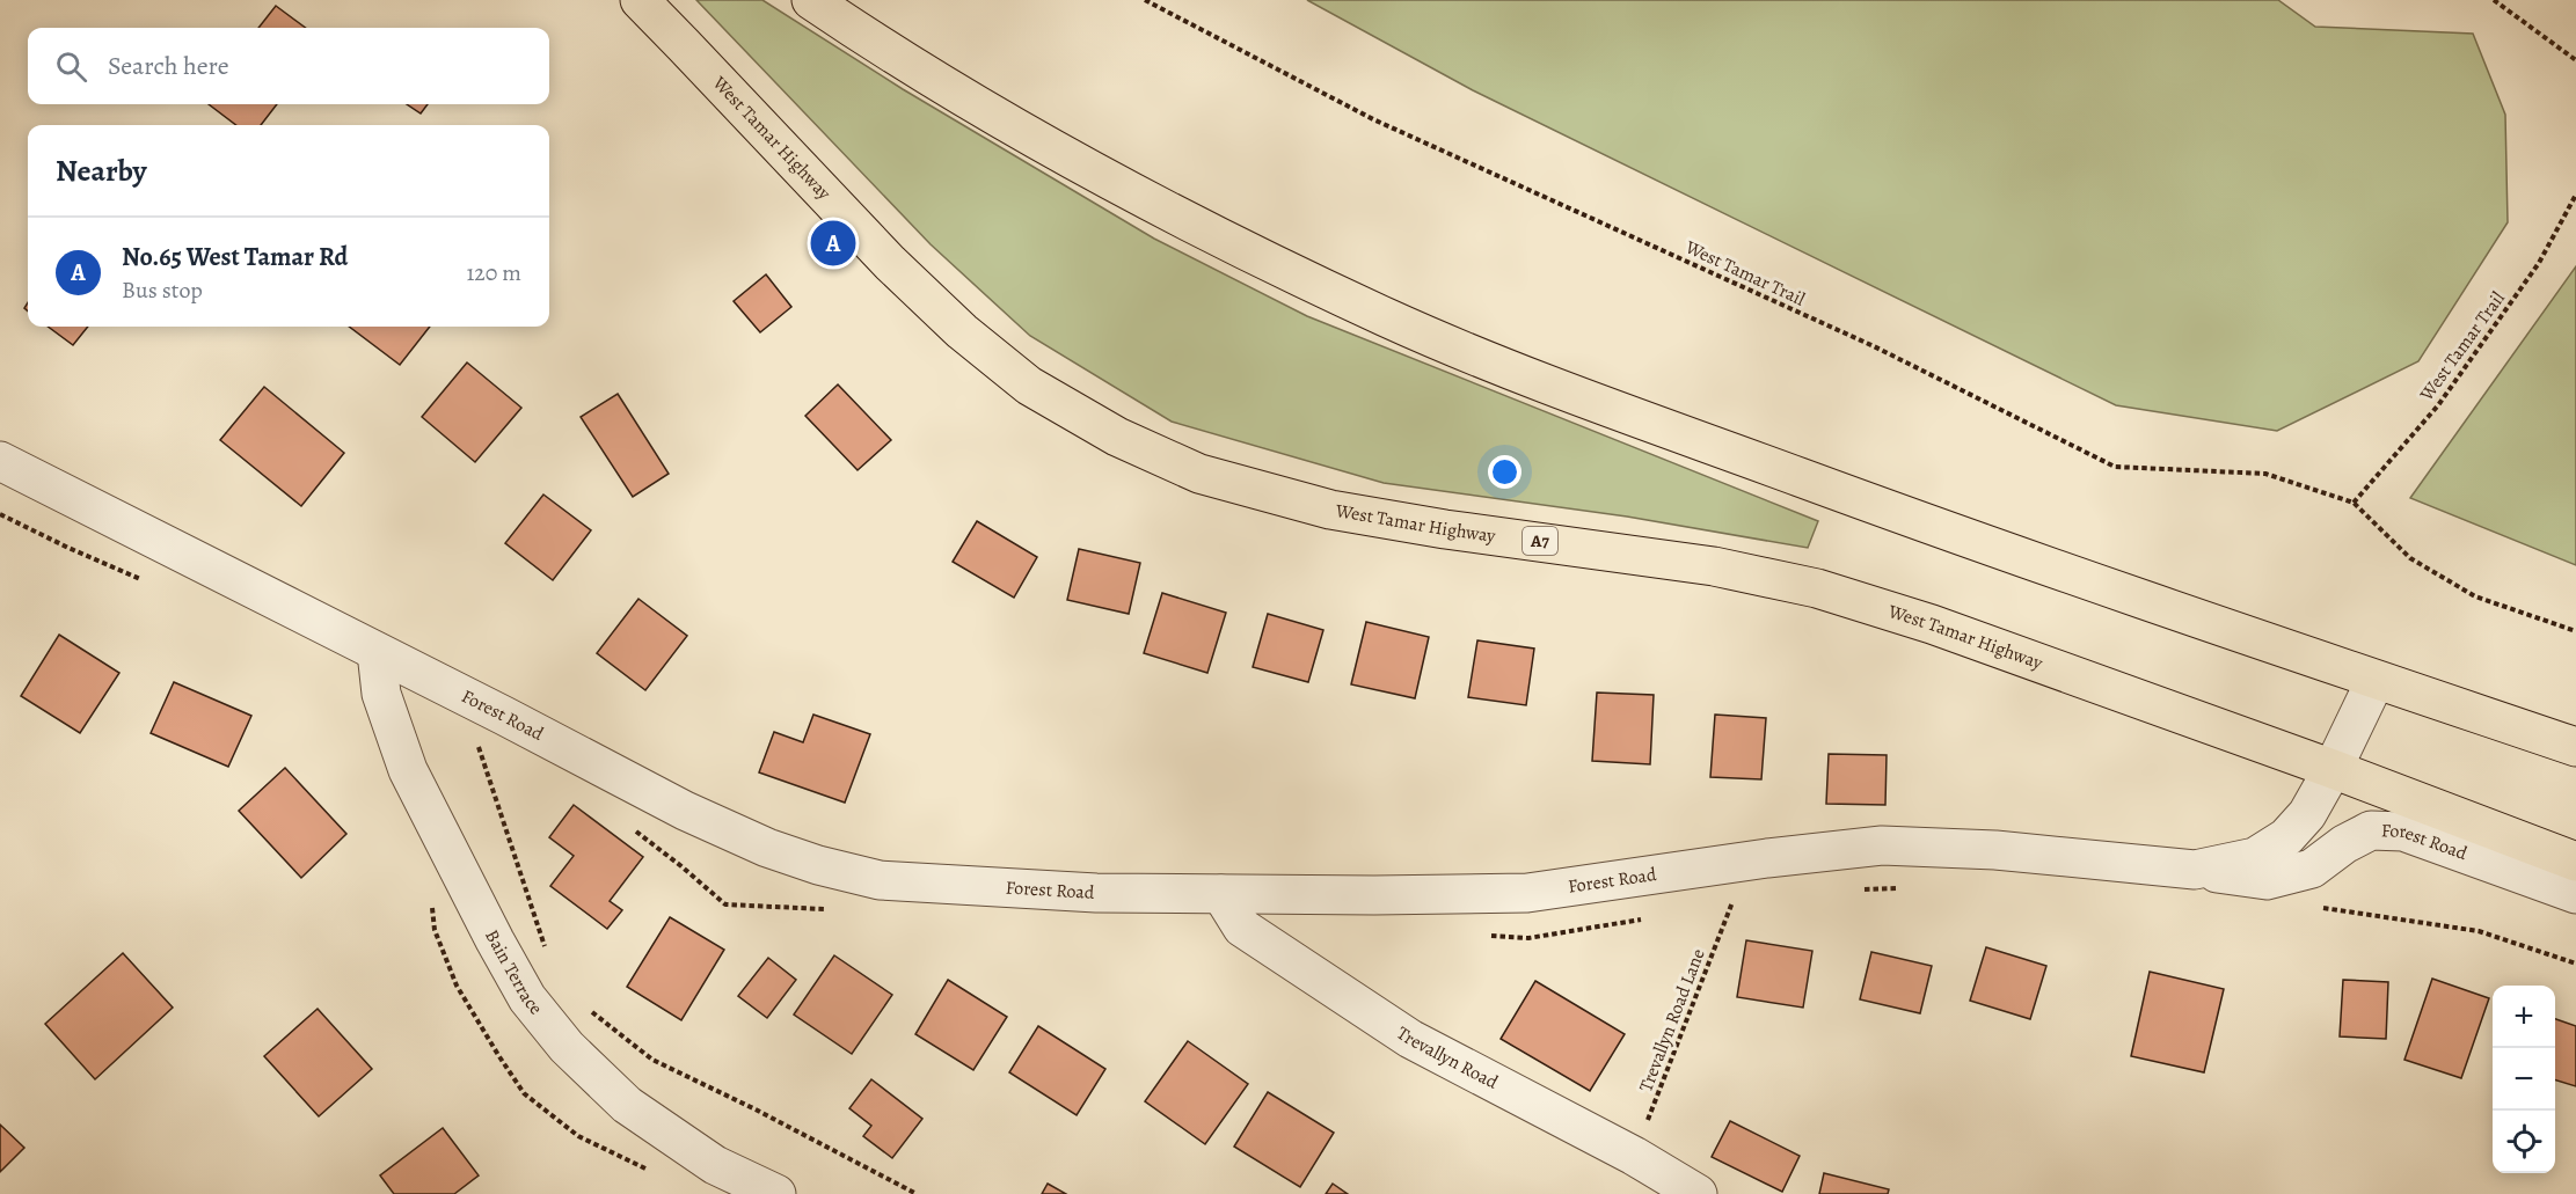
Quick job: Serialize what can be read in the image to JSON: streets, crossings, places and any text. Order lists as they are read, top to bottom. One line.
{"streets":{"highway":["West Tamar Highway","A7"],"street":["Forest Road","Bain Terrace","Trevallyn Road"],"path":["West Tamar Trail","Trevallyn Road Lane"]},"crossings":[["West Tamar Highway","Forest Road"],["Forest Road","Bain Terrace"],["Forest Road","Trevallyn Road"],["Trevallyn Road Lane","Trevallyn Road"]],"page":{"search":"Search here","heading":"Nearby","list":[{"mark":"A","name":"No.65 West Tamar Rd","note":"Bus stop","value":"120 m"}],"pins":"A","map_buttons":["+","−"]}}
